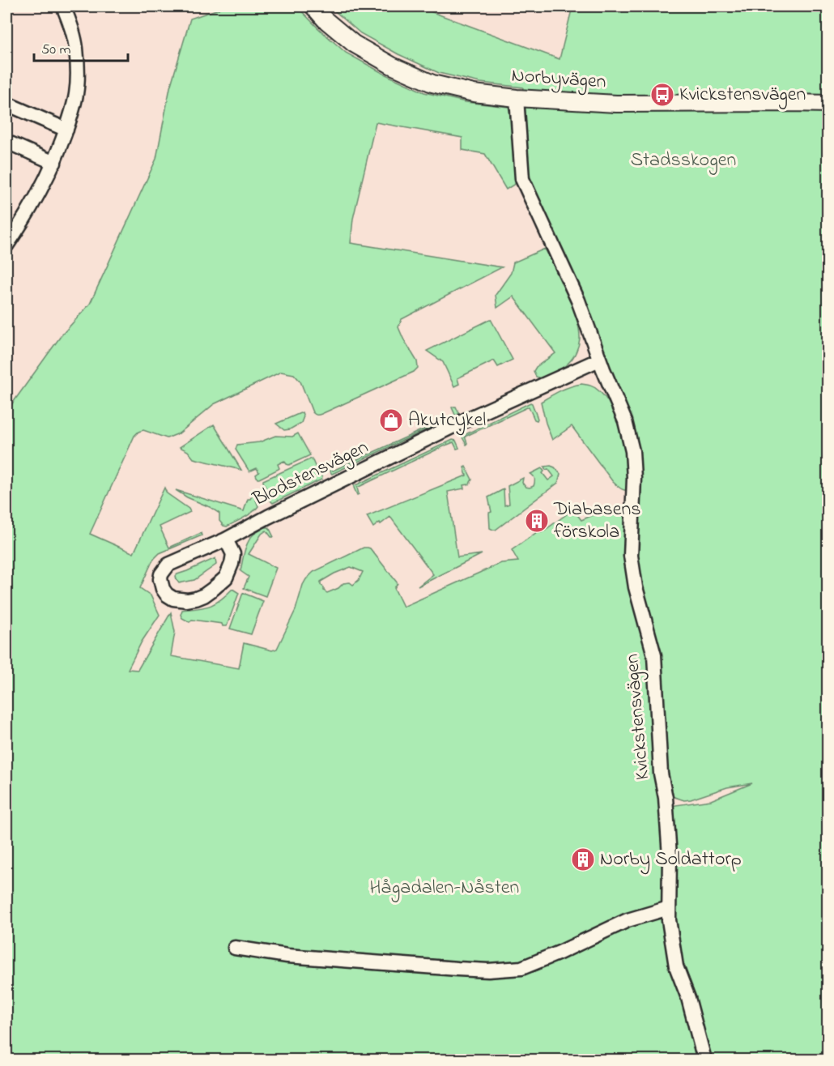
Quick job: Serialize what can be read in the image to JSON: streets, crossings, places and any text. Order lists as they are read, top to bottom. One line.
{"streets":{"street":["Norbyvägen","Blodstensvägen","Kvickstensvägen"]},"crossings":[["Norbyvägen","Kvickstensvägen"],["Blodstensvägen","Kvickstensvägen"]],"parks":["Stadsskogen","Hågadalen-Nåsten"],"places":{"bus stop":["Kvickstensvägen"],"shop":["Akutcykel"],"building":["Diabasens förskola","Norby Soldattorp"]},"scale_bar":"50 m"}
